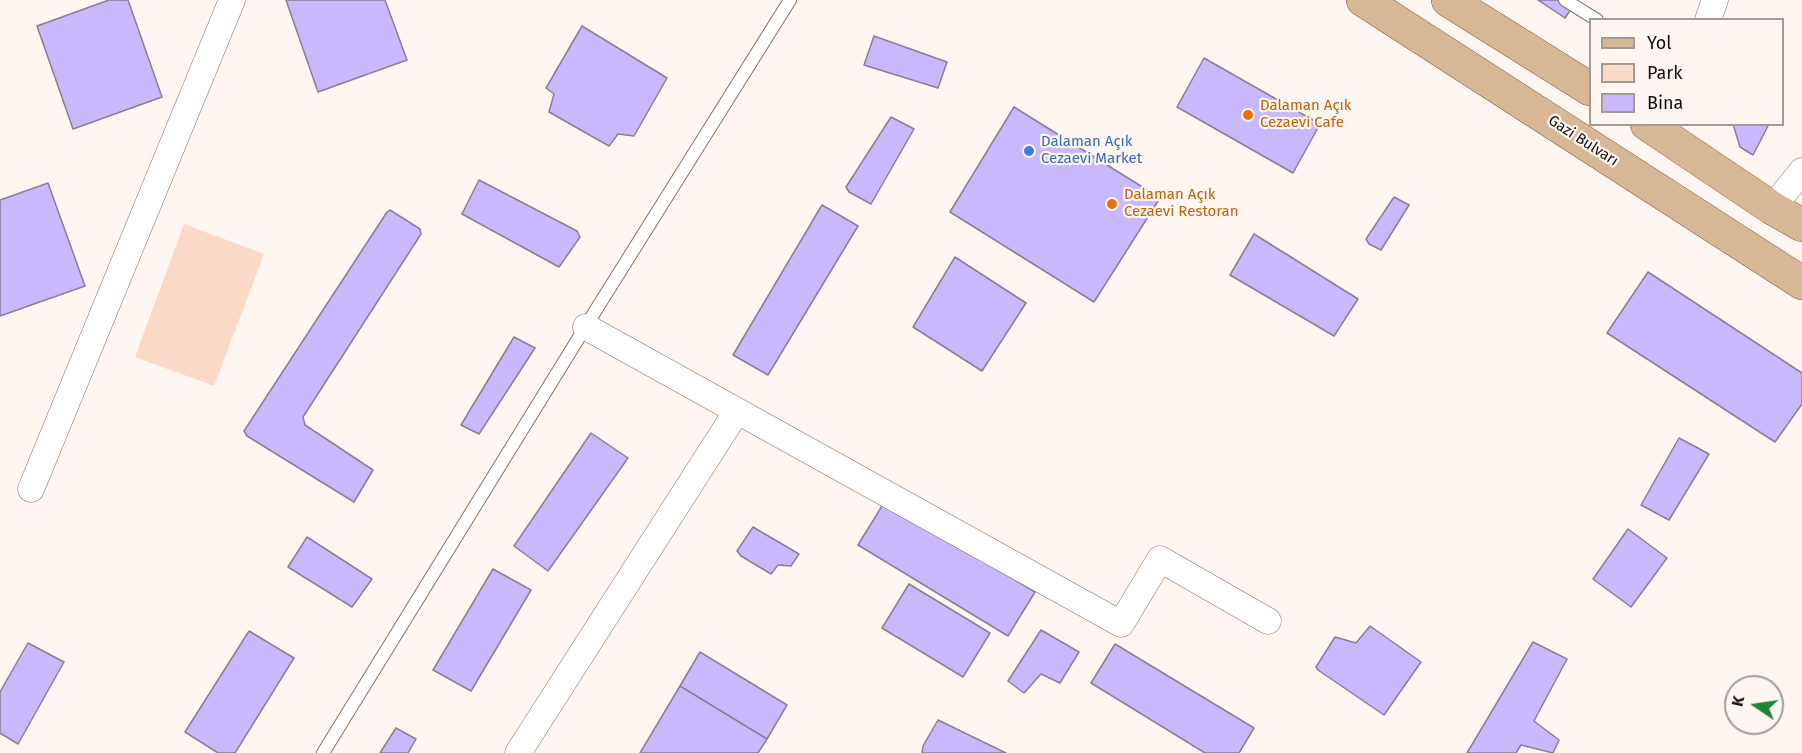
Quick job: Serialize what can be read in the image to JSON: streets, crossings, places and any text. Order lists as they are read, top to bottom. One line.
{"streets":{"main road":["Gazi Bulvarı"]},"places":["Dalaman Açık Cezaevi Cafe","Dalaman Açık Cezaevi Market","Dalaman Açık Cezaevi Restoran"],"legend":["Yol","Park","Bina"],"north":"left"}
